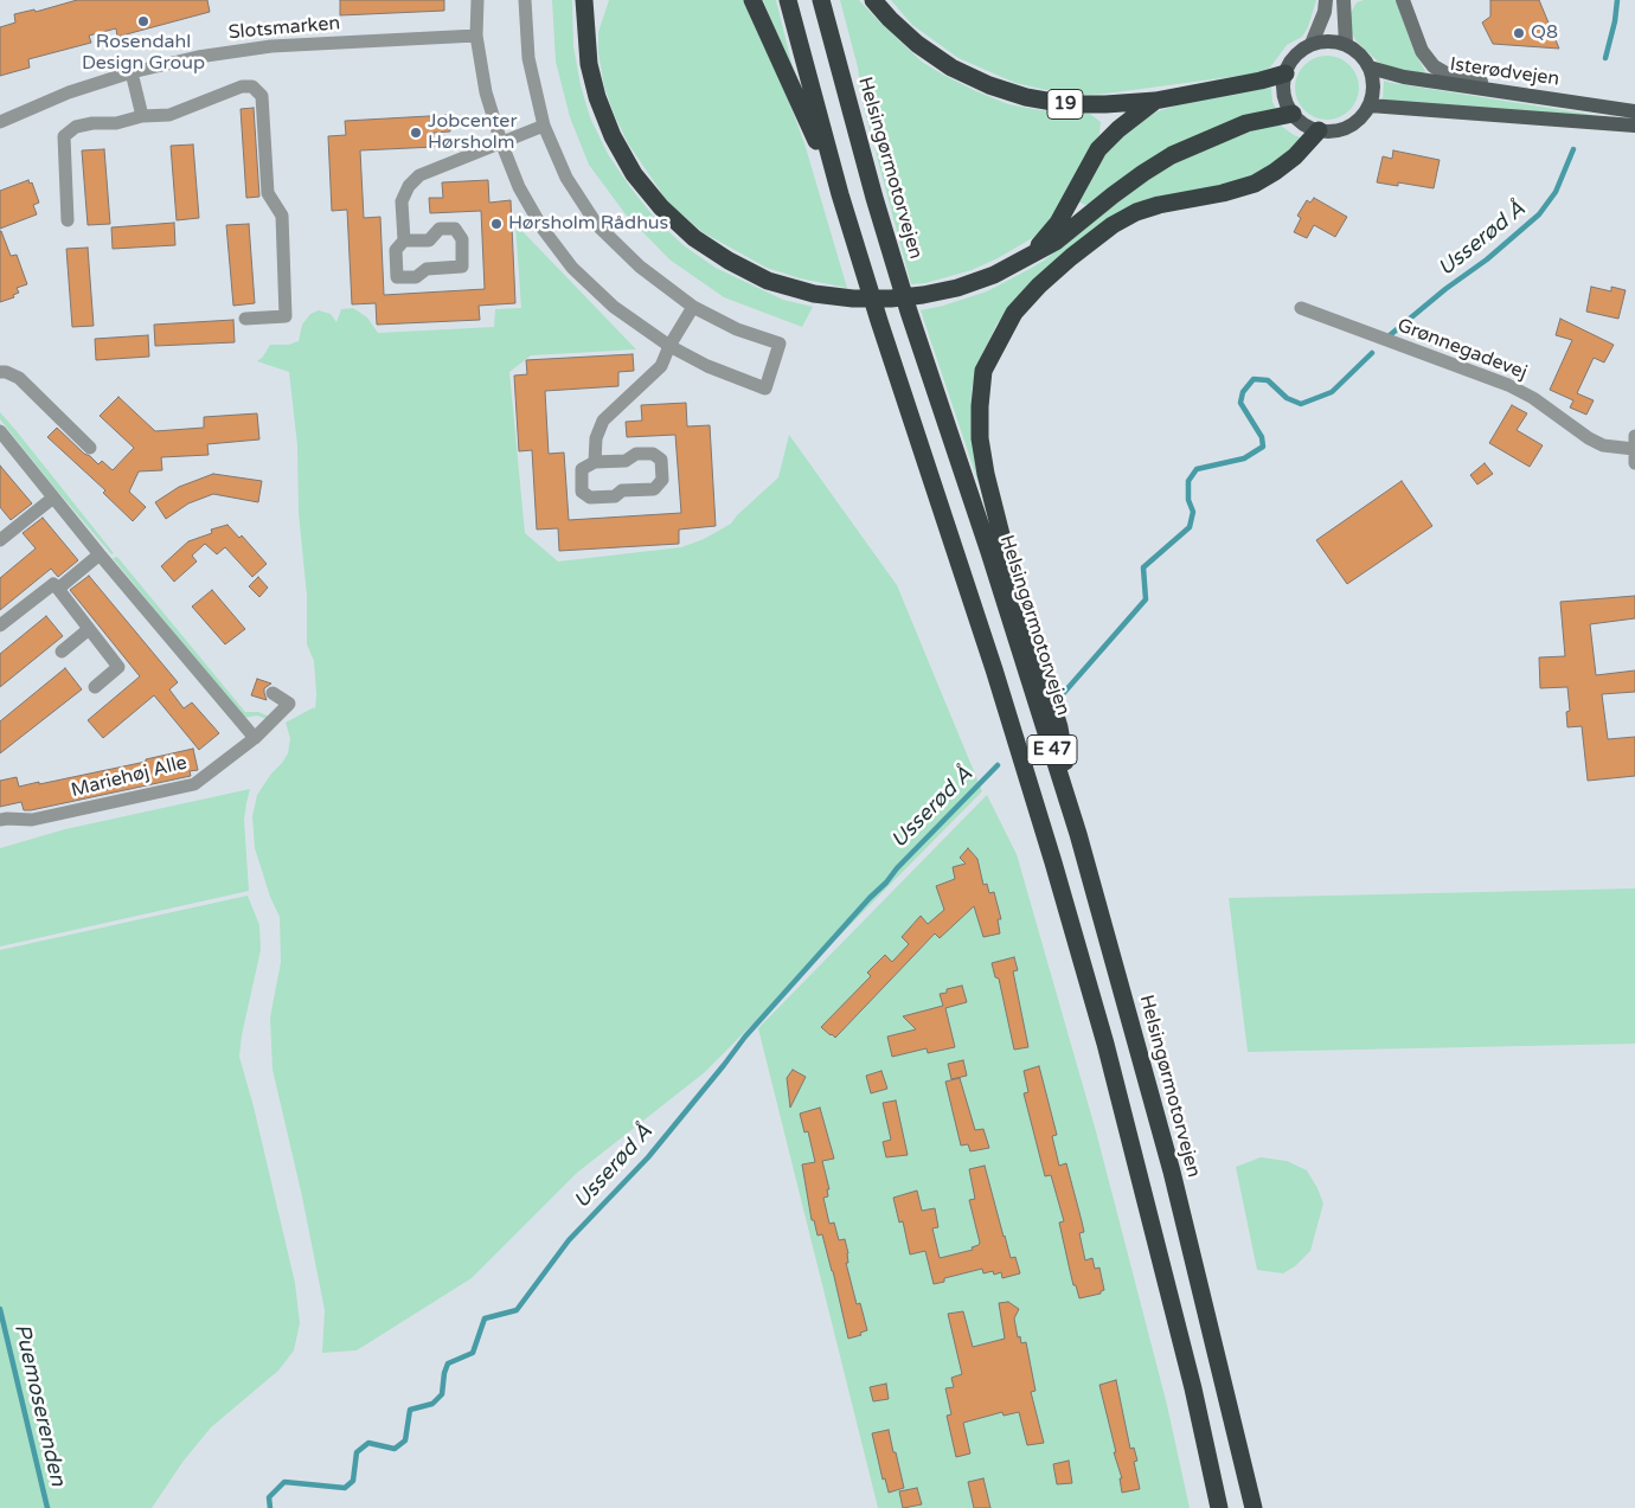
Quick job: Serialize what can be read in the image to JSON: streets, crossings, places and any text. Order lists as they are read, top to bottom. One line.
{"streets":{"highway":["19","Helsingørmotorvejen","E 47"],"main road":["Isterødvejen"],"street":["Slotsmarken","Grønnegadevej","Mariehøj Alle"]},"crossings":[["Isterødvejen","19"]],"water":["Usserød Å","Puemoserenden"],"places":["Rosendahl Design Group","Q8","Jobcenter Hørsholm","Hørsholm Rådhus"]}
